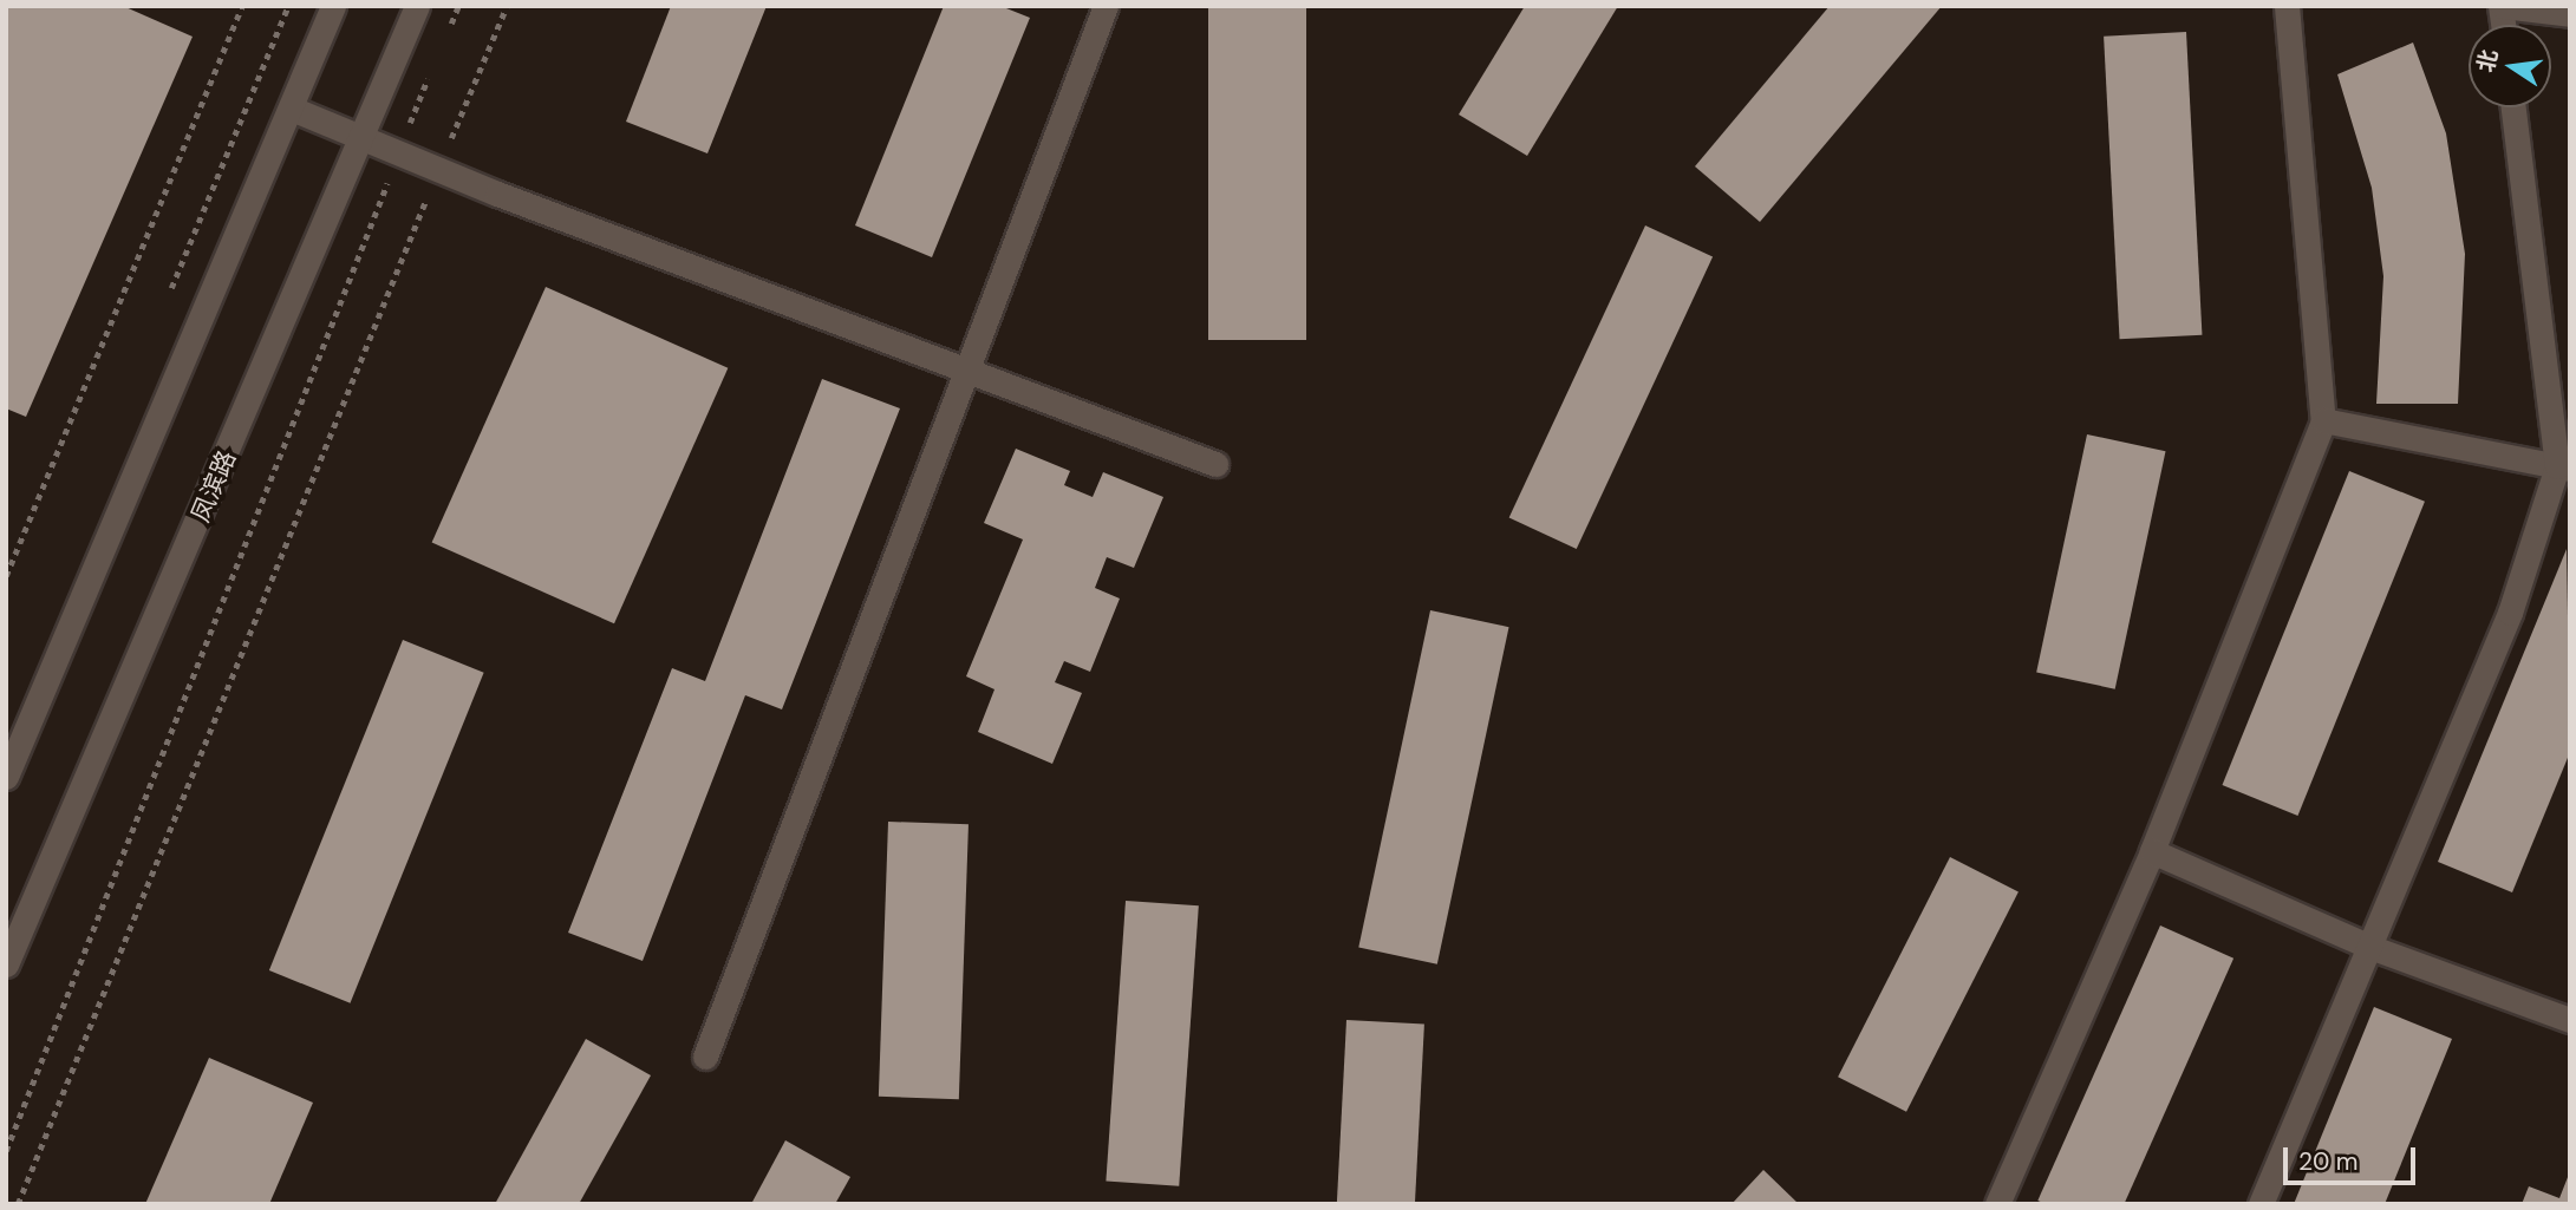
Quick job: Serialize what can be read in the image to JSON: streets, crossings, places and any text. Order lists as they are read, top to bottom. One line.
{"streets":{"street":["凤滨路"]},"scale_bar":"20 m","north":"left"}
